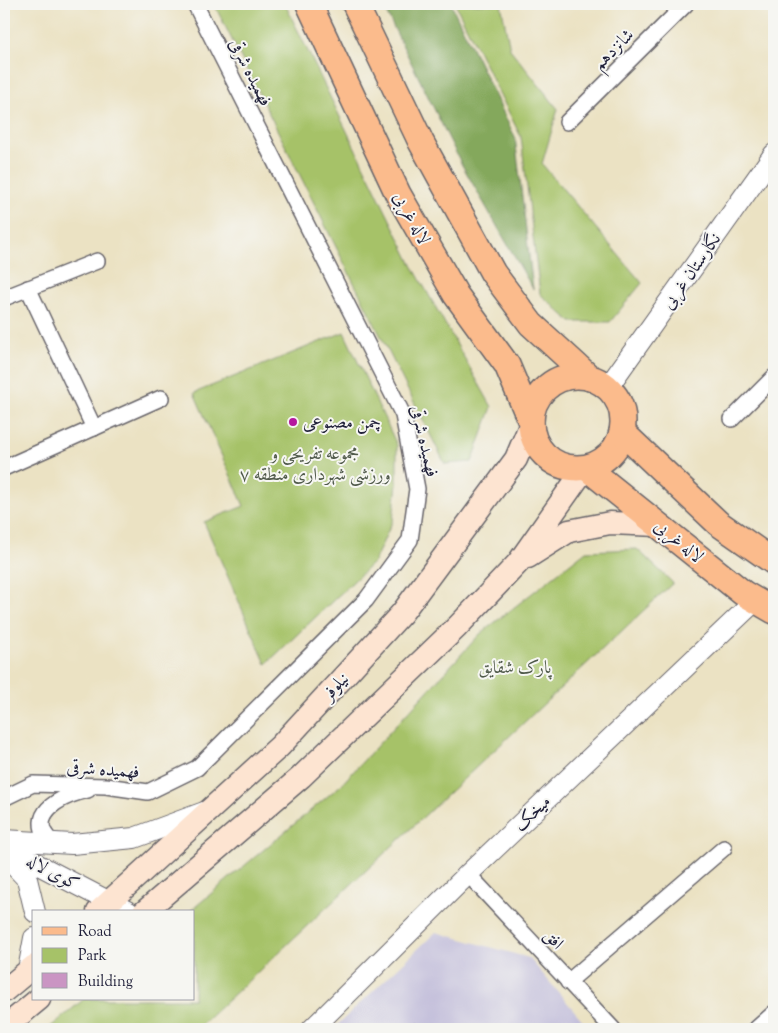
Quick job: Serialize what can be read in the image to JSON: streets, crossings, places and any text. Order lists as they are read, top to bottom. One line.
{"streets":{"main road":["لاله غربی","نیلوفر"],"street":["شانزدهم","فهمیده شرقی","نگارستان غربی","میخک","کوی لاله","افق"]},"crossings":[["لاله غربی","نگارستان غربی"],["لاله غربی","نیلوفر"],["لاله غربی","میخک"],["نگارستان غربی","نیلوفر"],["نیلوفر","کوی لاله"],["میخک","افق"]],"parks":["مجموعه تفریحی و ورزشی شهرداری منطقه ۷","پارک شقایق"],"places":["چمن مصنوعی"],"legend":["Road","Park","Building"]}
